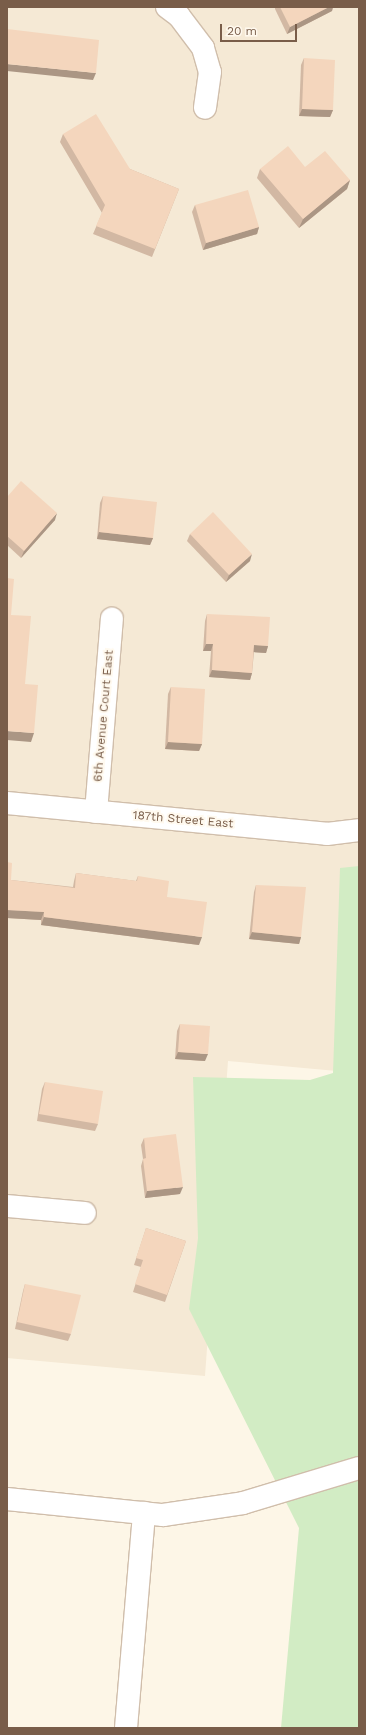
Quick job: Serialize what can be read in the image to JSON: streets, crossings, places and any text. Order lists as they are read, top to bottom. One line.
{"streets":{"street":["6th Avenue Court East","187th Street East"]},"crossings":[["6th Avenue Court East","187th Street East"]],"scale_bar":"20 m"}
